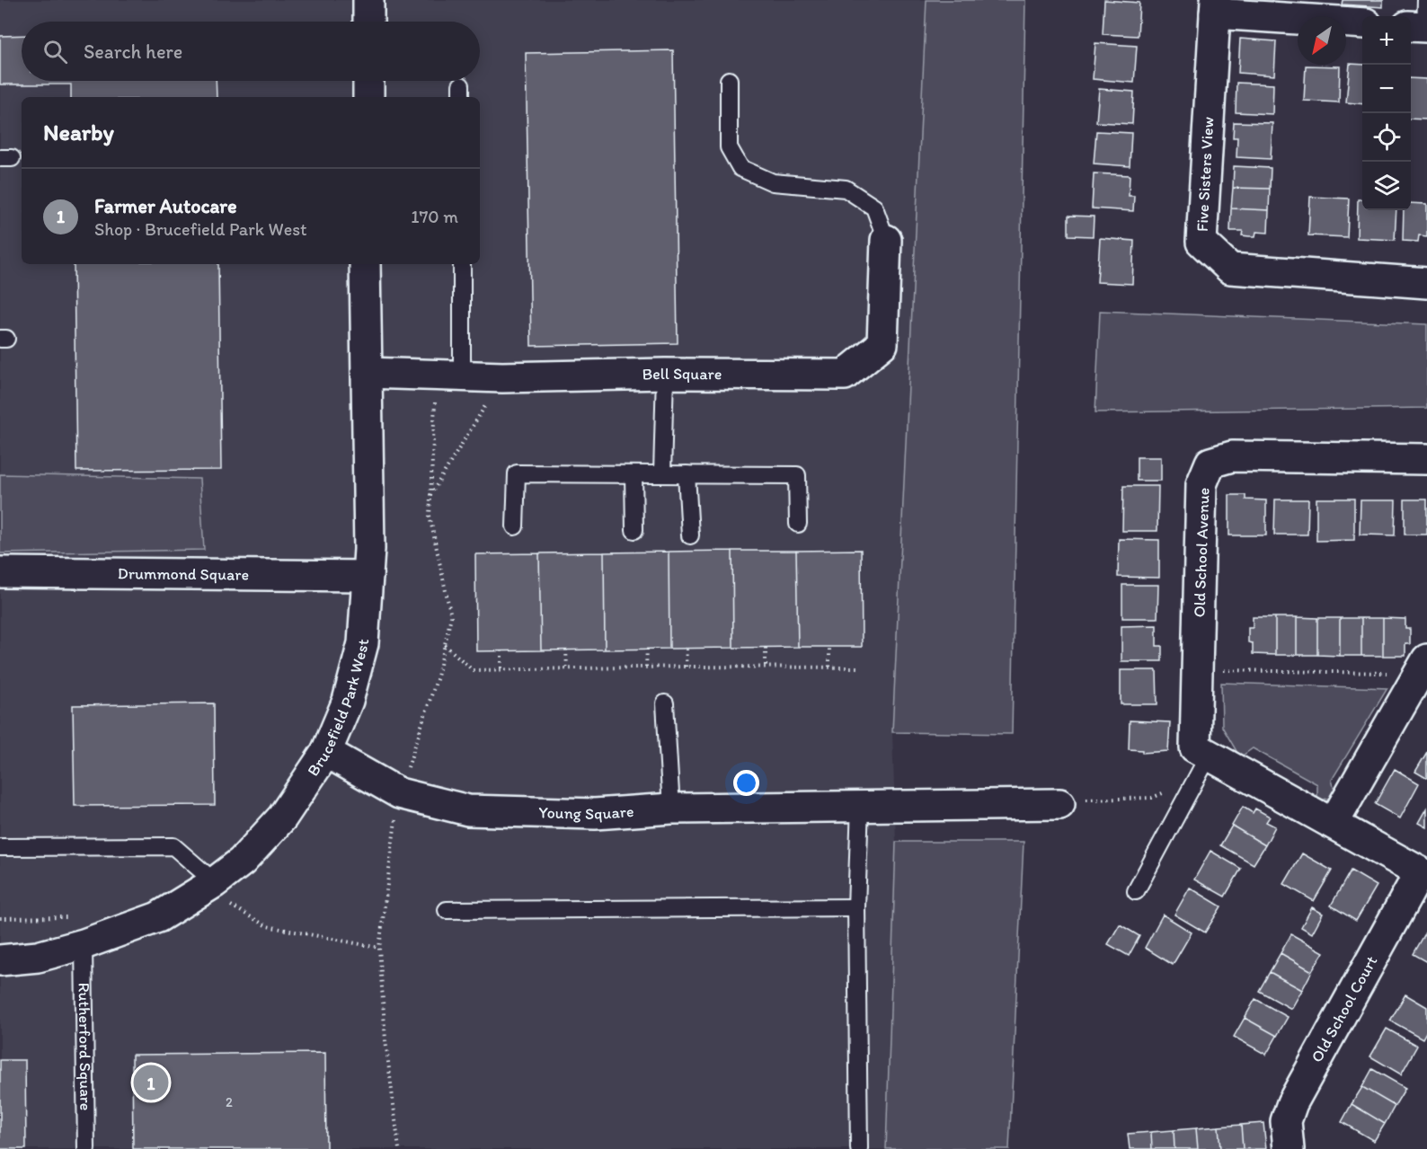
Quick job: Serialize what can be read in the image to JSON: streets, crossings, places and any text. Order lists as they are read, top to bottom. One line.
{"streets":{"street":["Five Sisters View","Bell Square","Old School Avenue","Drummond Square","Brucefield Park West","Young Square","Old School Court"],"lane":["Rutherford Square"]},"crossings":[["Bell Square","Brucefield Park West"],["Old School Avenue","Old School Court"],["Drummond Square","Brucefield Park West"],["Brucefield Park West","Young Square"],["Brucefield Park West","Rutherford Square"]],"house_numbers":["2"],"north":"bottom left","page":{"map_buttons":["+","−"],"search":"Search here","heading":"Nearby","list":[{"mark":"1","name":"Farmer Autocare","note":"Shop · Brucefield Park West","value":"170 m"}],"pins":"1"}}
